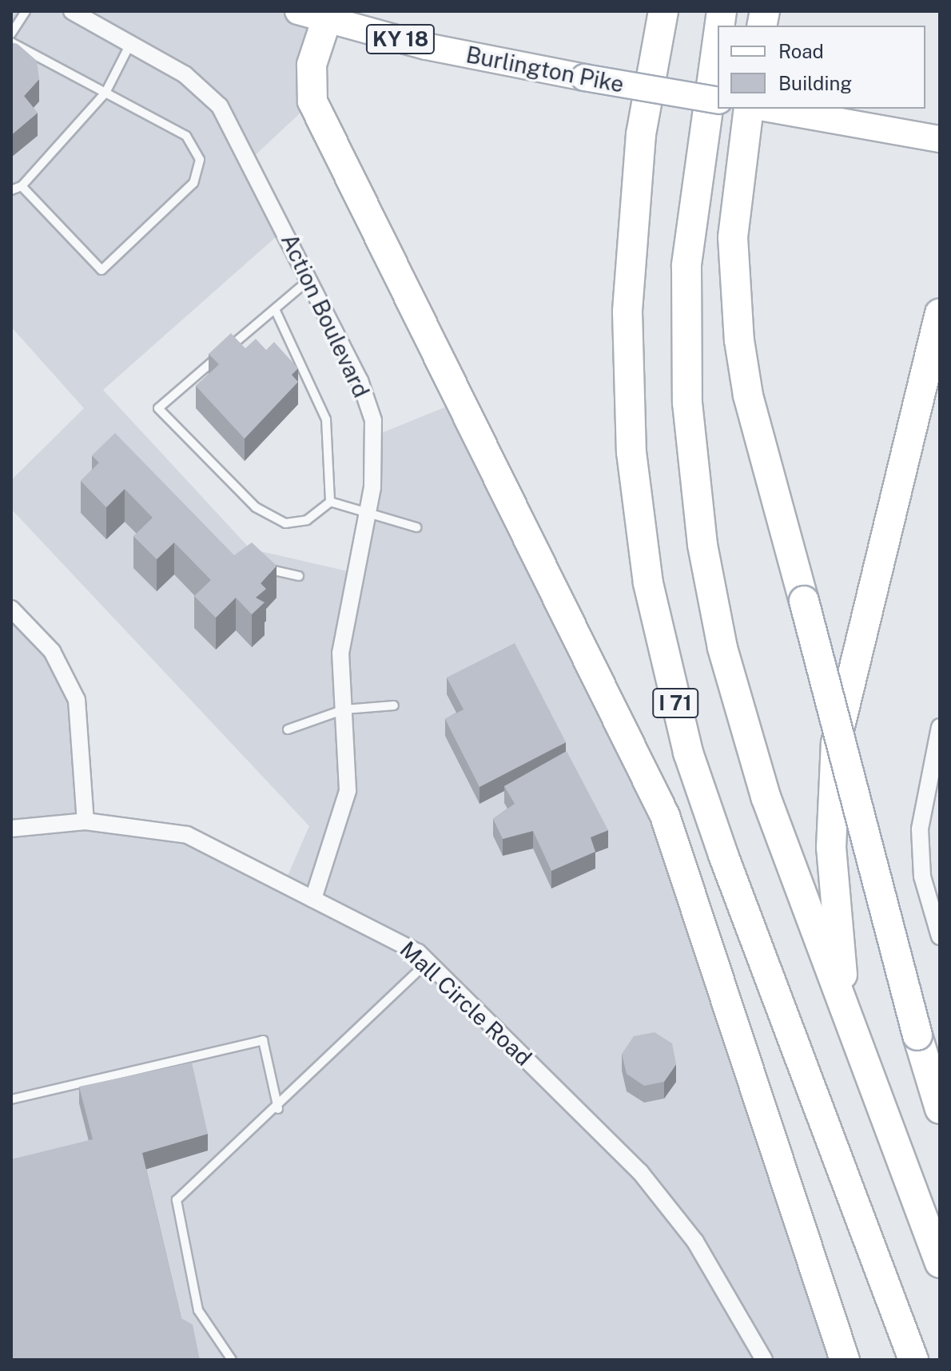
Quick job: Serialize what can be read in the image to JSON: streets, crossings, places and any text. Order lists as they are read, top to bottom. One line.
{"streets":{"highway":["I 71"],"main road":["KY 18","Burlington Pike"],"street":["Action Boulevard","Mall Circle Road"]},"crossings":[["Action Boulevard","Mall Circle Road"]],"legend":["Road","Building"]}
